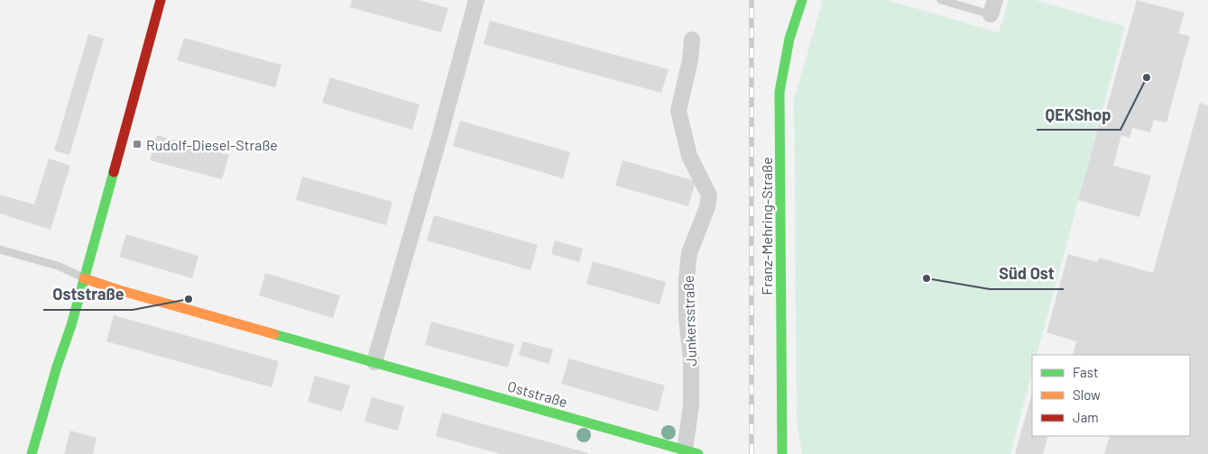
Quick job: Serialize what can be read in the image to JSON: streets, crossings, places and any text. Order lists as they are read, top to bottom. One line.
{"streets":{"street":["Franz-Mehring-Straße","Junkersstraße","Oststraße"]},"crossings":[["Junkersstraße","Oststraße"]],"places":{"other":["QEKShop","Süd Ost","Oststraße"],"transit":["Rudolf-Diesel-Straße"]},"legend":["Fast","Slow","Jam"]}
